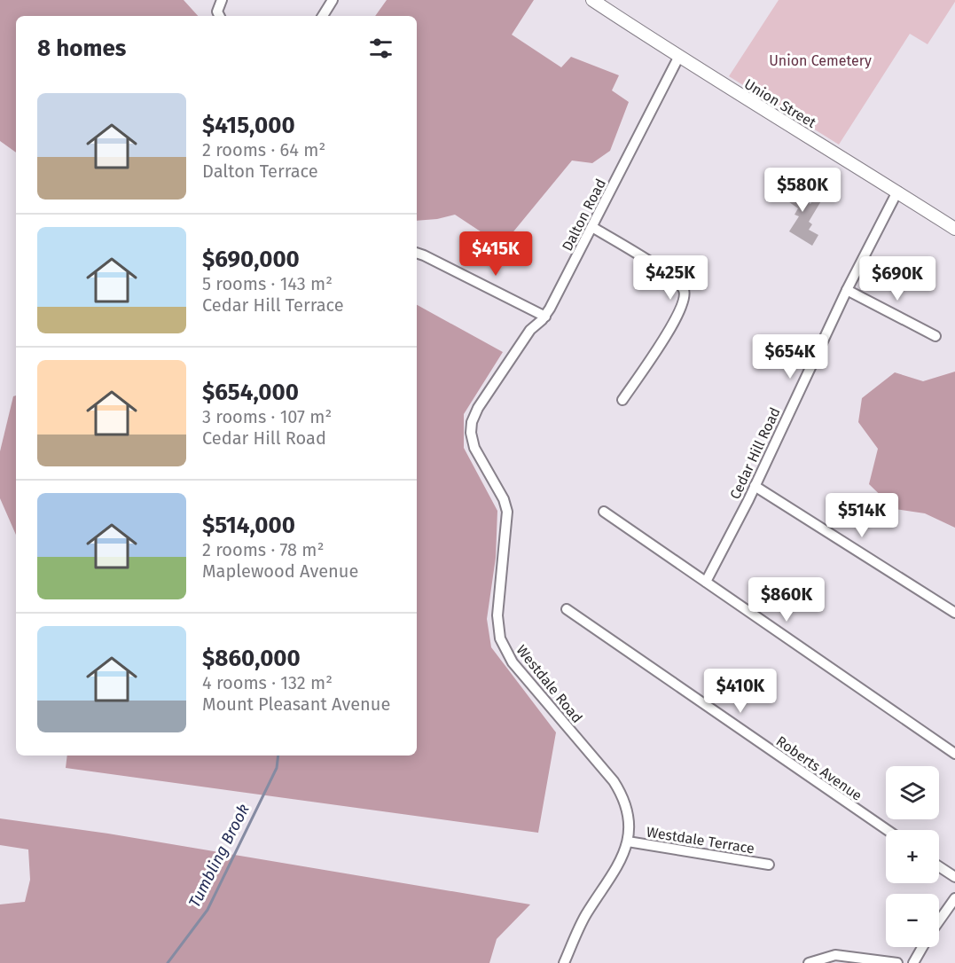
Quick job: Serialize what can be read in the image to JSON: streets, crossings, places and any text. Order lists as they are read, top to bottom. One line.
{"streets":{"main road":["Union Street"],"street":["Dalton Road","Cedar Hill Road","Westdale Road","Roberts Avenue","Westdale Terrace"]},"crossings":[["Union Street","Dalton Road"],["Union Street","Cedar Hill Road"],["Dalton Road","Westdale Road"],["Westdale Road","Westdale Terrace"]],"water":["Tumbling Brook"],"parks":["Union Cemetery"],"page":{"heading":"8 homes","list":[{"name":"$415,000","note":"2 rooms · 64 m² · Dalton Terrace"},{"name":"$690,000","note":"5 rooms · 143 m² · Cedar Hill Terrace"},{"name":"$654,000","note":"3 rooms · 107 m² · Cedar Hill Road"},{"name":"$514,000","note":"2 rooms · 78 m² · Maplewood Avenue"},{"name":"$860,000","note":"4 rooms · 132 m² · Mount Pleasant Avenue"}],"price":["$580K","$415K","$425K","$690K","$654K","$514K","$860K","$410K"],"map_buttons":["+","−"]}}
